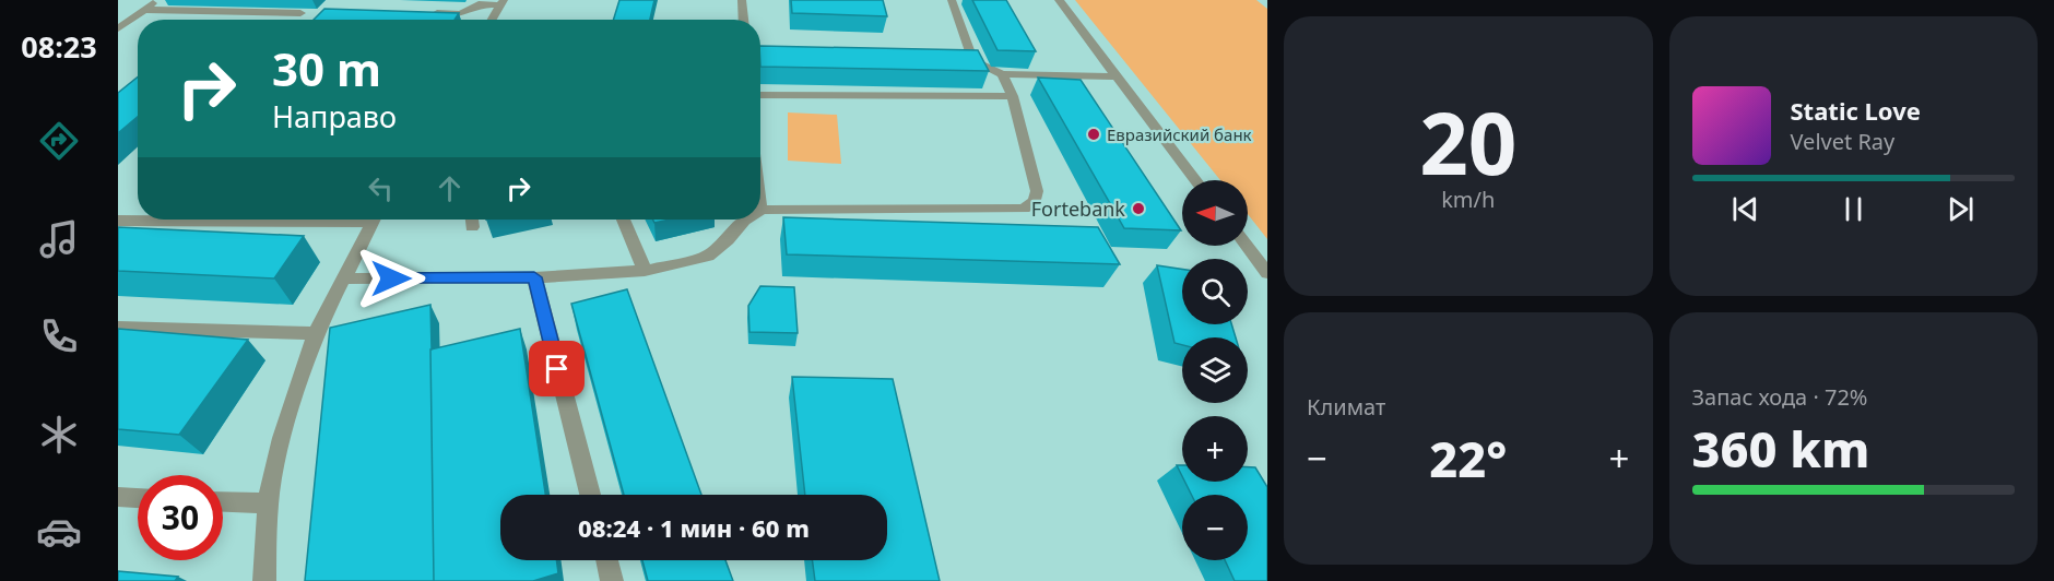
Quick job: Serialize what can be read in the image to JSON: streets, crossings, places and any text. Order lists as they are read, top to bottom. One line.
{"places":["Евразийский банк","Fortebank"],"north":"left","page":{"tabs":"08:23","tile":[["20","km/h"],"Климат",["Запас хода · 72%","360 km"]],"turn":["30 m","Направо"],"song":["Static Love","Velvet Ray"],"map_buttons":["+","−"],"heat":["−","22°","+"],"limit":"30","trip":"08:24 · 1 мин · 60 m"}}
